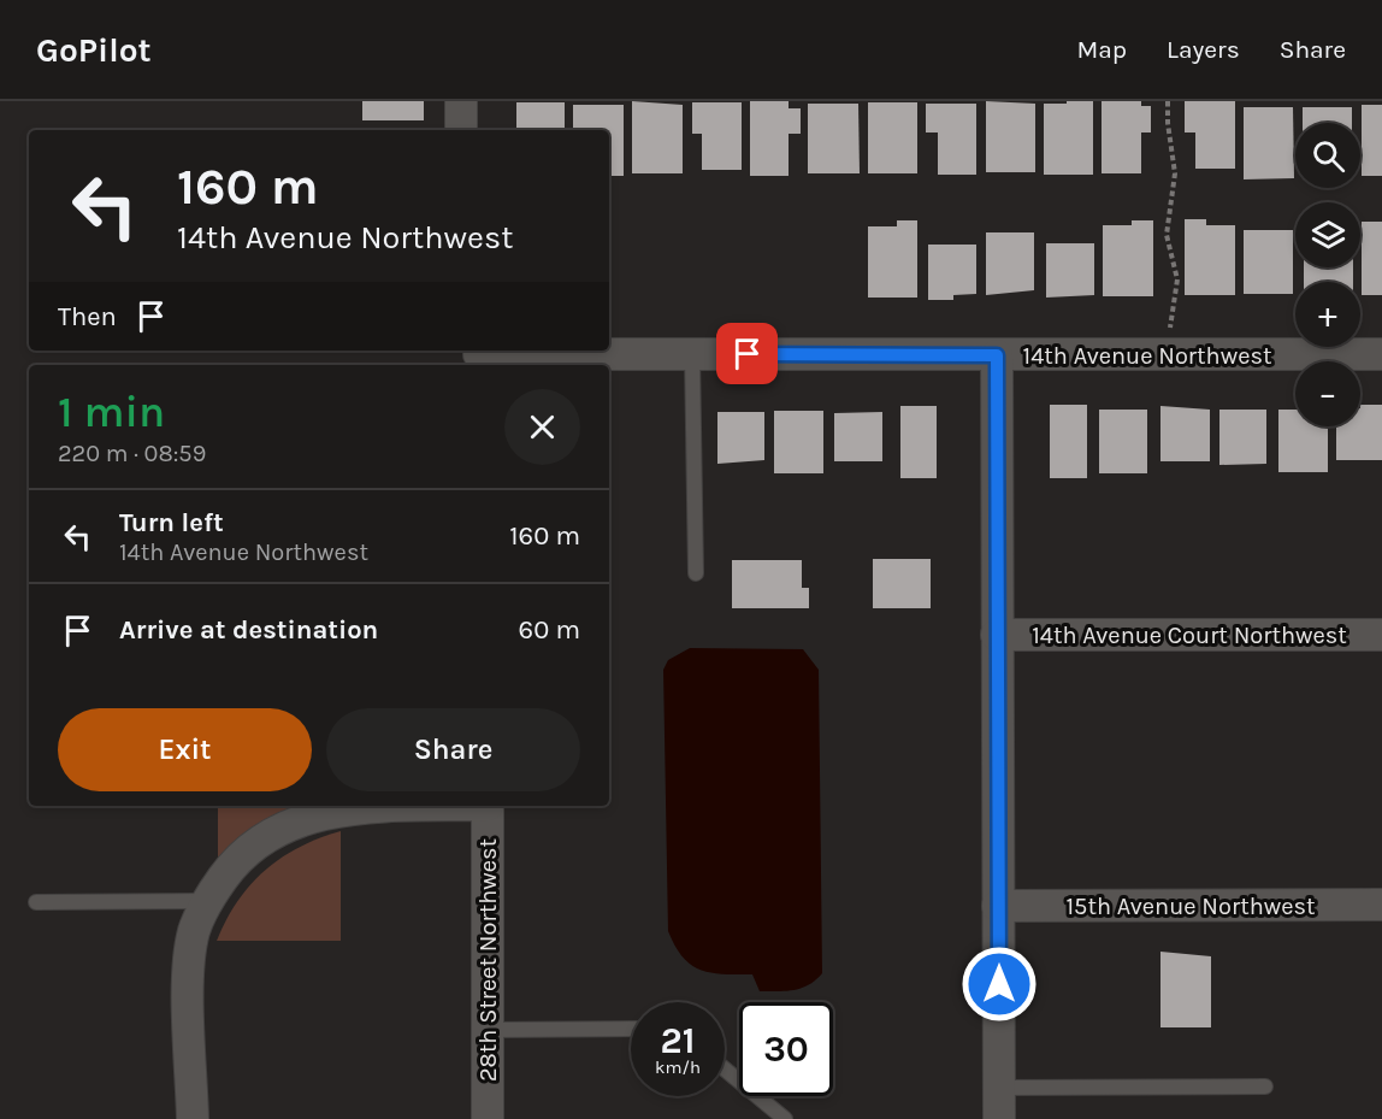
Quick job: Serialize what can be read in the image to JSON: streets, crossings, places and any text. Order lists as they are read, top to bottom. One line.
{"streets":{"street":["14th Avenue Northwest","14th Avenue Court Northwest","15th Avenue Northwest","28th Street Northwest"]},"page":{"header":"GoPilot","nav":["Map","Layers","Share"],"map_buttons":["+","−"],"turn":["160 m","14th Avenue Northwest"],"then":"Then","heading":["1 min","220 m · 08:59"],"list":[{"name":"Turn left","note":"14th Avenue Northwest","value":"160 m"},{"name":"Arrive at destination","value":"60 m"}],"buttons":["Exit","Share"],"speed":"21 km/h","limit":"30"}}
